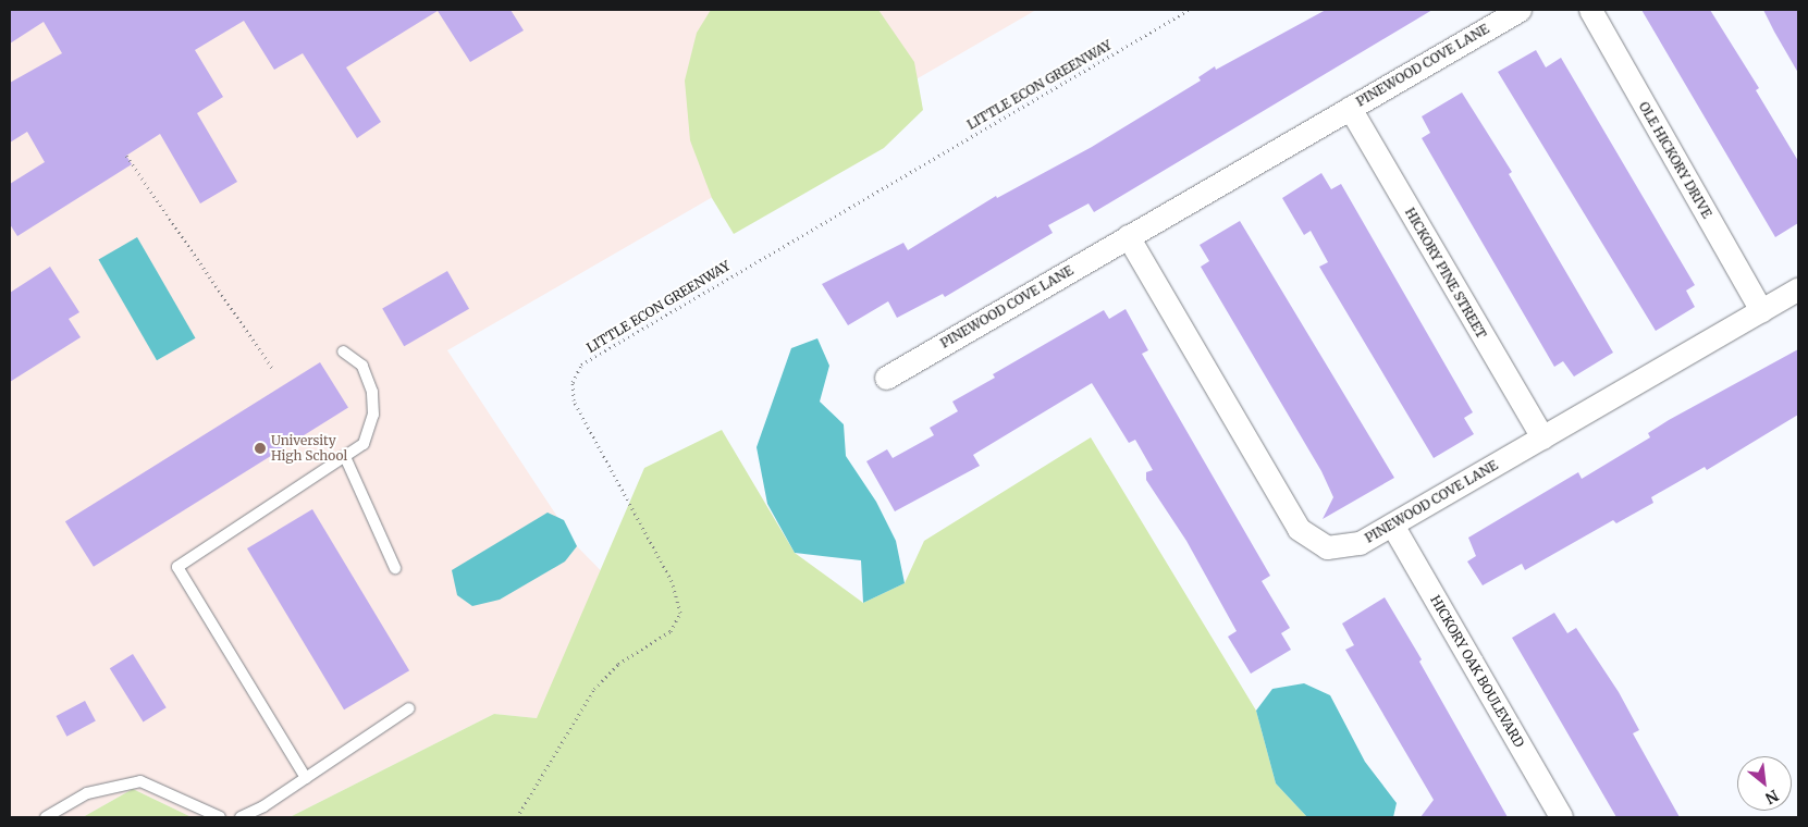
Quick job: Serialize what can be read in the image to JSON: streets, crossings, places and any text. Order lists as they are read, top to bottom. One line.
{"streets":{"street":["PINEWOOD COVE LANE","OLE HICKORY DRIVE","HICKORY PINE STREET","HICKORY OAK BOULEVARD"],"path":["LITTLE ECON GREENWAY"]},"crossings":[["PINEWOOD COVE LANE","OLE HICKORY DRIVE"],["PINEWOOD COVE LANE","HICKORY PINE STREET"],["PINEWOOD COVE LANE","HICKORY OAK BOULEVARD"]],"places":["University High School"],"north":"bottom right"}
